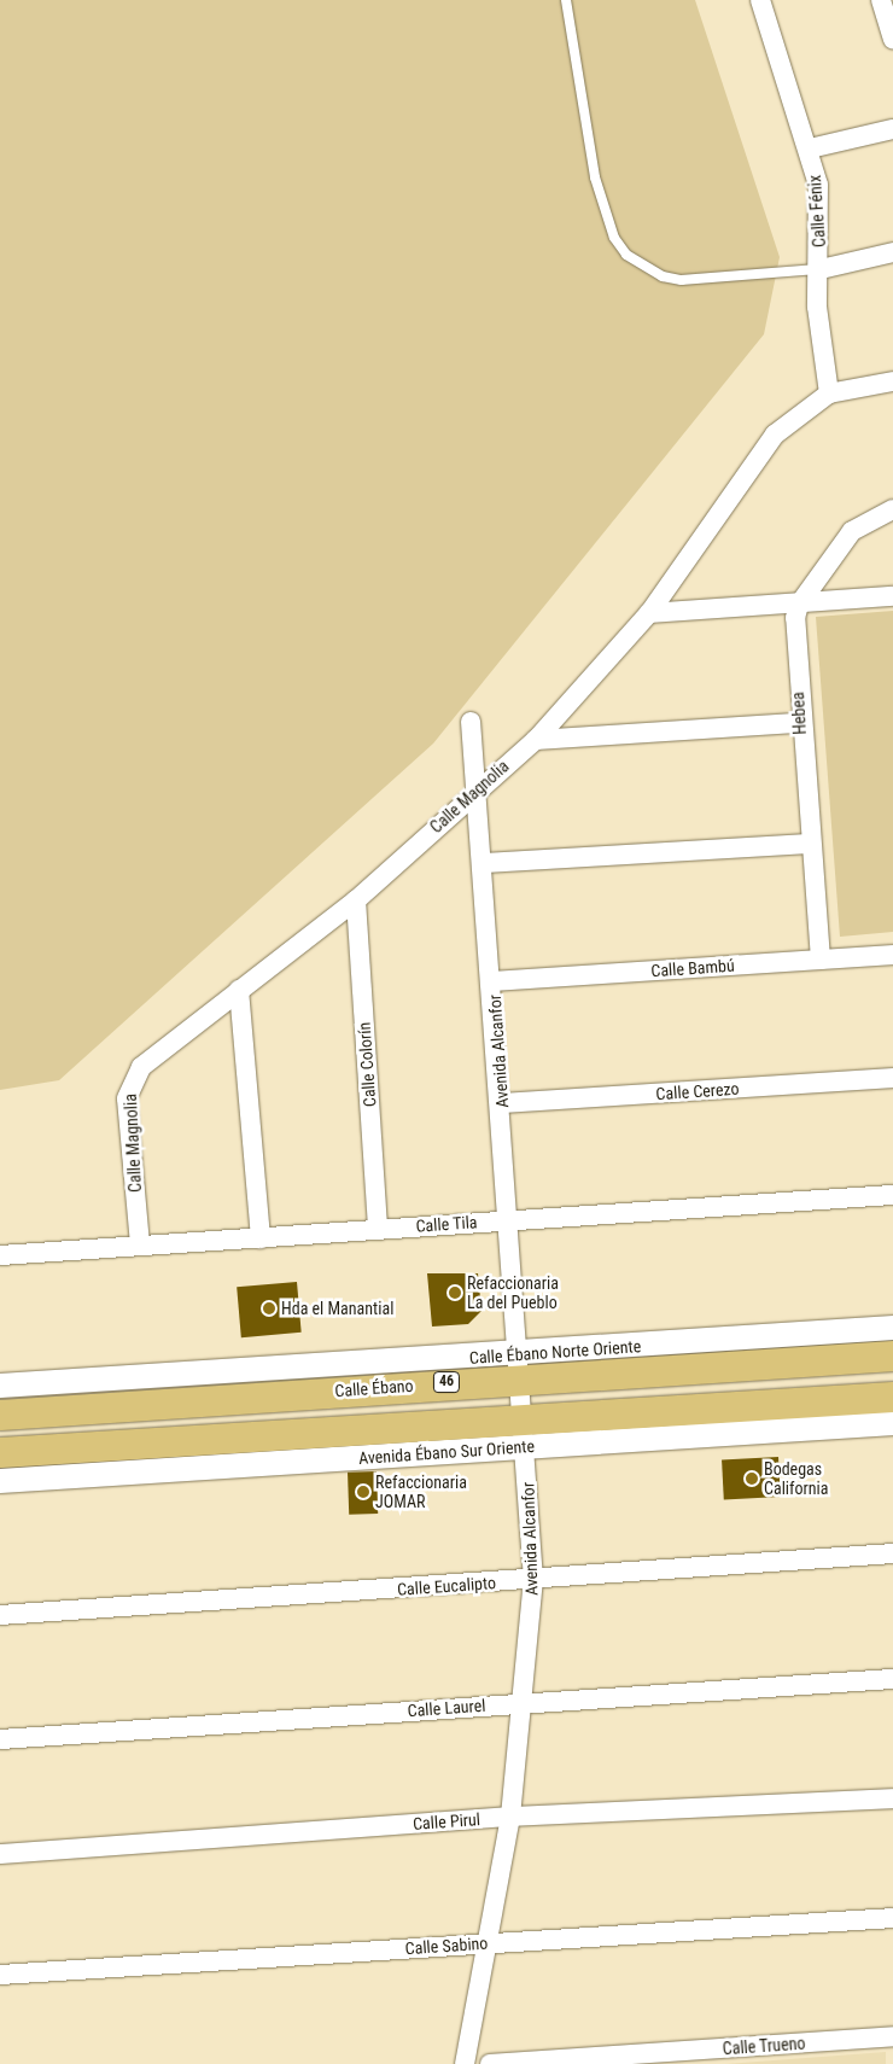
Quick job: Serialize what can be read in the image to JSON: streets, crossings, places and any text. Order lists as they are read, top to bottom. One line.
{"streets":{"main road":["46","Calle Ébano"],"street":["Calle Fénix","Hebea","Calle Magnolia","Calle Bambú","Avenida Alcanfor","Calle Colorín","Calle Cerezo","Calle Tila","Calle Ébano Norte Oriente","Avenida Ébano Sur Oriente","Calle Eucalipto","Calle Laurel","Calle Pirul","Calle Sabino","Calle Trueno"]},"crossings":[["Calle Fénix","Calle Magnolia"],["Hebea","Calle Bambú"],["Calle Magnolia","Avenida Alcanfor"],["Calle Magnolia","Calle Colorín"],["Calle Magnolia","Calle Tila"],["Calle Bambú","Avenida Alcanfor"],["Avenida Alcanfor","Calle Cerezo"],["Avenida Alcanfor","Calle Tila"],["Avenida Alcanfor","Calle Ébano Norte Oriente"],["Avenida Alcanfor","Calle Ébano"],["Avenida Alcanfor","Avenida Ébano Sur Oriente"],["Avenida Alcanfor","Calle Eucalipto"],["Avenida Alcanfor","Calle Laurel"],["Avenida Alcanfor","Calle Pirul"],["Avenida Alcanfor","Calle Sabino"],["Calle Colorín","Calle Tila"],["Calle Ébano Norte Oriente","Calle Ébano"]],"places":["Refaccionaria La del Pueblo","Hda el Manantial","Bodegas California","Refaccionaria JOMAR"]}
